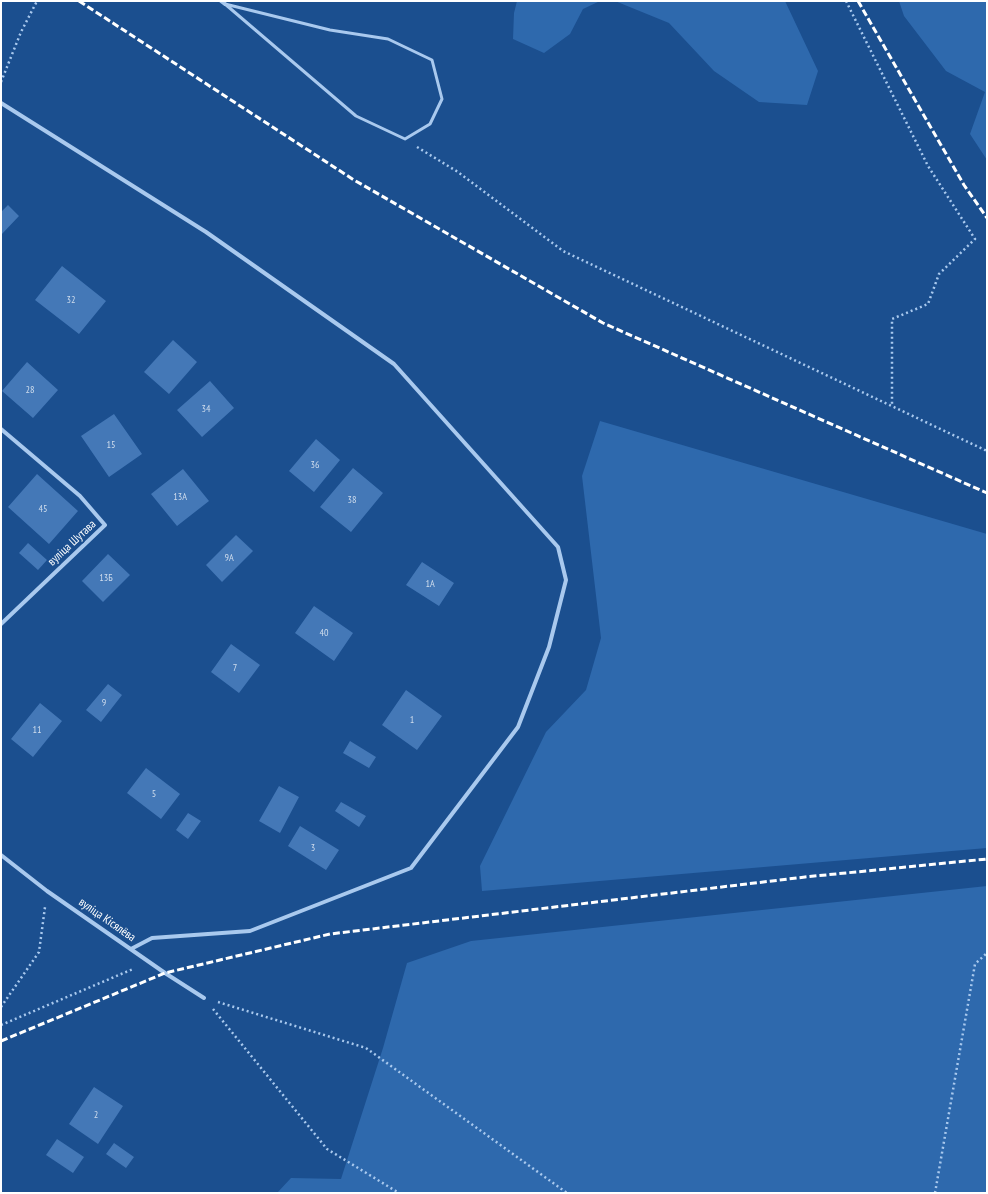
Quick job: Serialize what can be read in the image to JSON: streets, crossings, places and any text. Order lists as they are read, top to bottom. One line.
{"streets":{"street":["вуліца Шутава","вуліца Кісялёва"]},"house_numbers":["32","28","34","15","36","13А","38","45","9А","13Б","1А","40","7","9","1","11","5","3","2"]}
